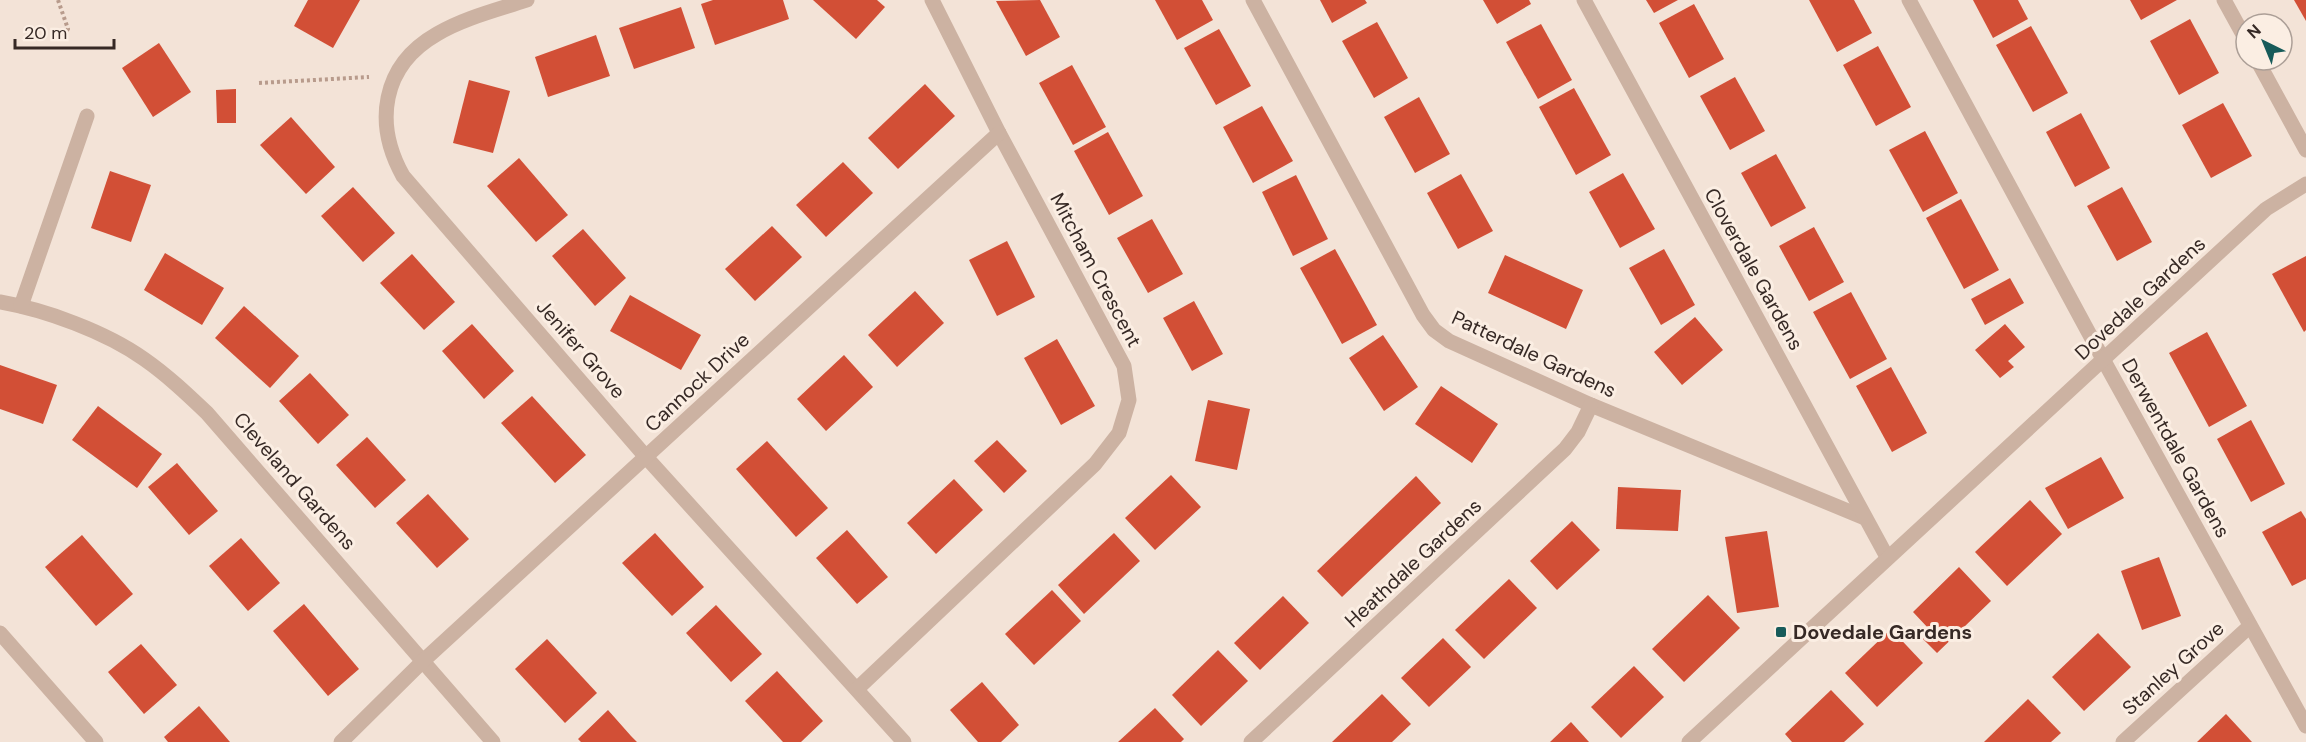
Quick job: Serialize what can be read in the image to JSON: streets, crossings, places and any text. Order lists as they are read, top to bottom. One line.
{"streets":{"street":["Cloverdale Gardens","Mitcham Crescent","Dovedale Gardens","Jenifer Grove","Patterdale Gardens","Cannock Drive","Derwentdale Gardens","Cleveland Gardens","Heathdale Gardens","Stanley Grove"]},"crossings":[["Cloverdale Gardens","Dovedale Gardens"],["Cloverdale Gardens","Patterdale Gardens"],["Mitcham Crescent","Jenifer Grove"],["Mitcham Crescent","Cannock Drive"],["Dovedale Gardens","Derwentdale Gardens"],["Jenifer Grove","Cannock Drive"],["Patterdale Gardens","Heathdale Gardens"],["Cannock Drive","Cleveland Gardens"],["Derwentdale Gardens","Stanley Grove"]],"places":{"transit":["Dovedale Gardens"]},"scale_bar":"20 m","north":"top left"}
